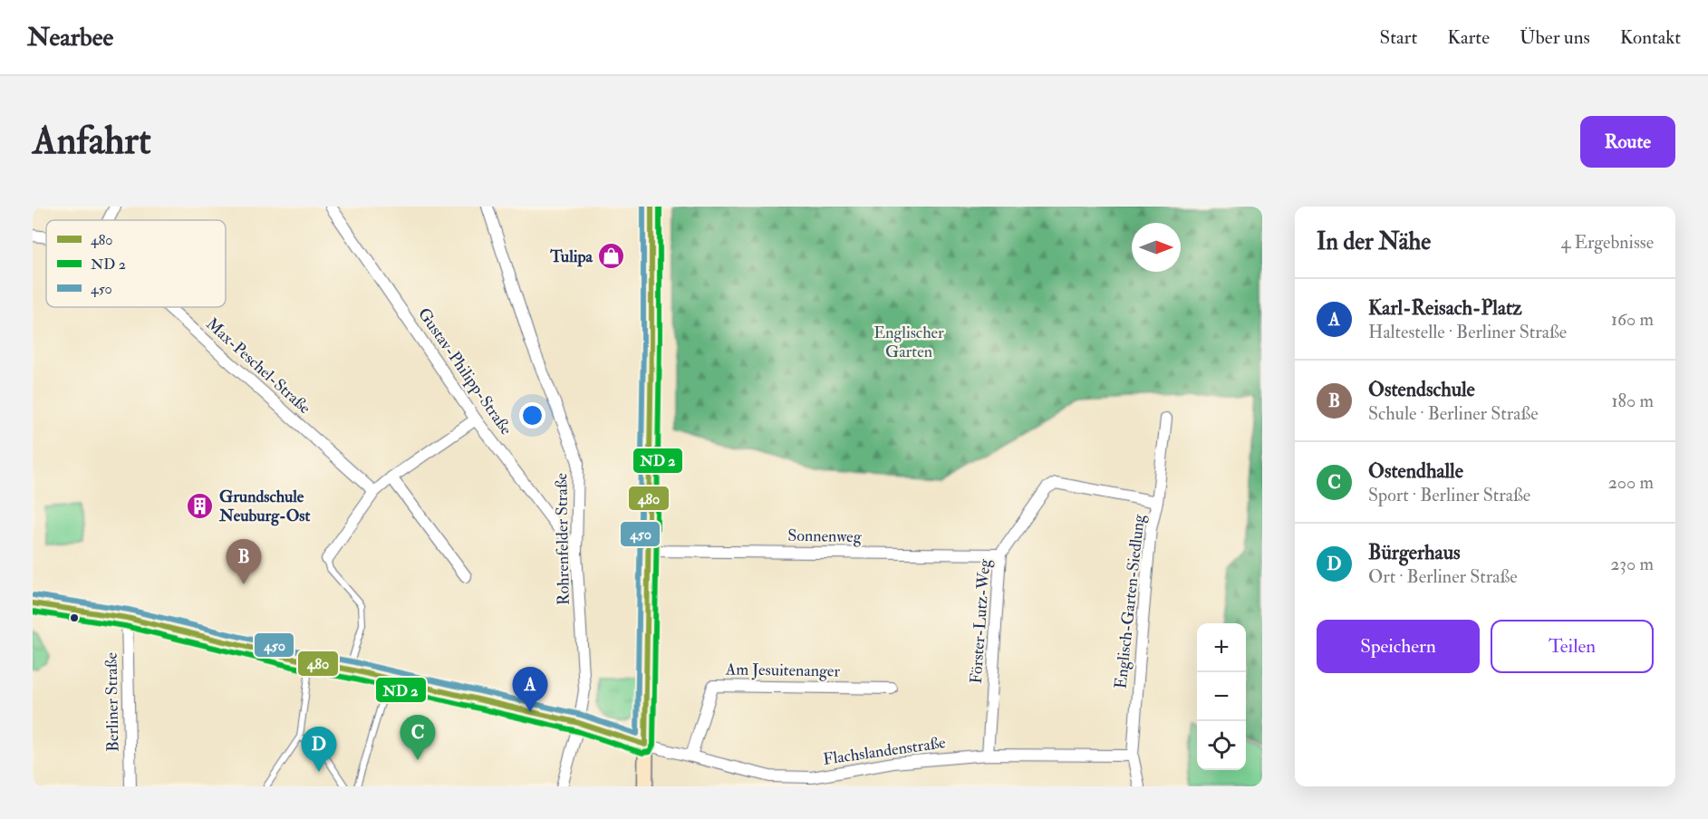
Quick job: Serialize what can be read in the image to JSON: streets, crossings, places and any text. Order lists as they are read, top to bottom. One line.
{"streets":{"street":["Max-Peschel-Straße","Gustav-Philipp-Straße","Sonnenweg","Rohrenfelder Straße","Englisch-Garten-Siedlung","Förster-Lutz-Weg","Am Jesuitenanger","Berliner Straße","Flachslandenstraße"]},"crossings":[["Gustav-Philipp-Straße","Rohrenfelder Straße"],["Sonnenweg","Förster-Lutz-Weg"],["Rohrenfelder Straße","Flachslandenstraße"],["Englisch-Garten-Siedlung","Förster-Lutz-Weg"],["Englisch-Garten-Siedlung","Flachslandenstraße"],["Förster-Lutz-Weg","Flachslandenstraße"],["Am Jesuitenanger","Flachslandenstraße"]],"parks":["Englischer Garten"],"places":{"shop":["Tulipa"],"building":["Grundschule Neuburg-Ost"]},"lines":["transit line 480","transit line 450"],"legend":["480","ND 2","450"],"north":"right","page":{"header":"Nearbee","nav":["Start","Karte","Über uns","Kontakt"],"buttons":["Route",["Speichern","Teilen"]],"title":"Anfahrt","heading":["In der Nähe","4 Ergebnisse"],"list":[{"mark":"A","name":"Karl-Reisach-Platz","note":"Haltestelle · Berliner Straße","value":"160 m"},{"mark":"B","name":"Ostendschule","note":"Schule · Berliner Straße","value":"180 m"},{"mark":"C","name":"Ostendhalle","note":"Sport · Berliner Straße","value":"200 m"},{"mark":"D","name":"Bürgerhaus","note":"Ort · Berliner Straße","value":"230 m"}],"pins":["B","A","C","D"],"map_buttons":["+","−"]}}
